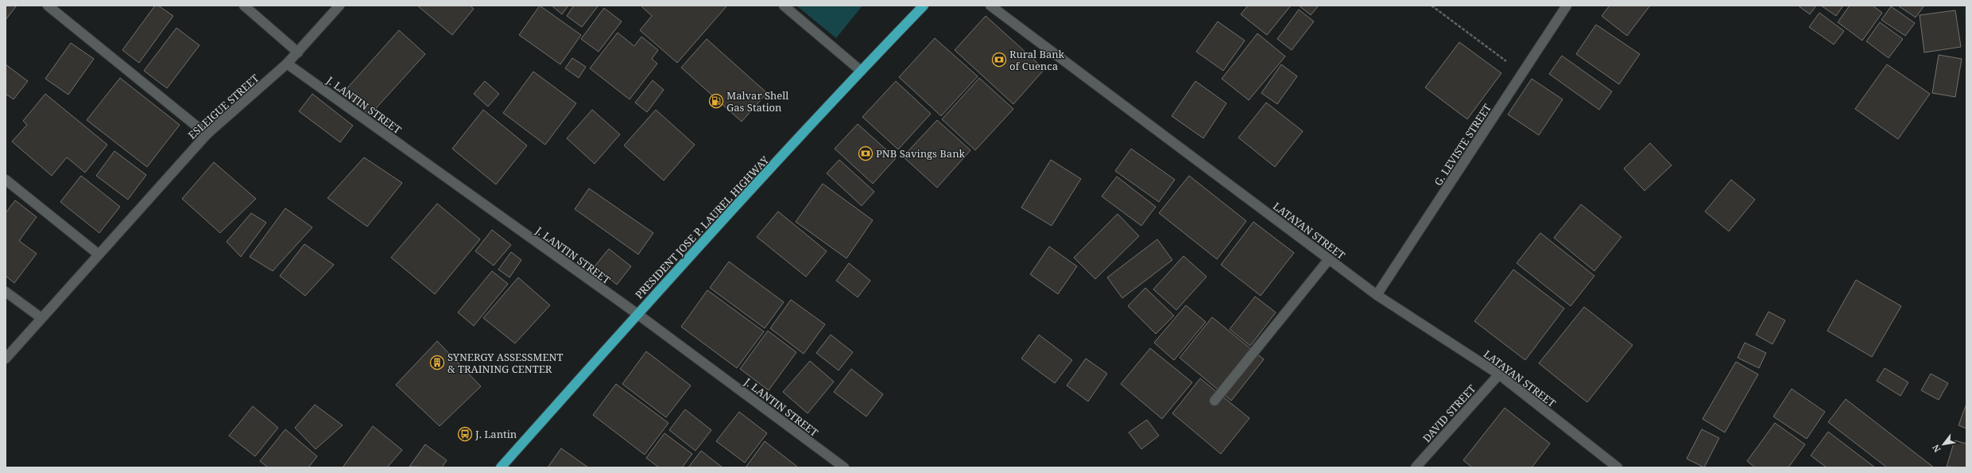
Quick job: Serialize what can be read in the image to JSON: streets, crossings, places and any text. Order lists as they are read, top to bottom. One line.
{"streets":{"highway":["PRESIDENT JOSE P. LAUREL HIGHWAY"],"street":["J. LANTIN STREET","ESLEIGUE STREET","G. LEVISTE STREET","LATAYAN STREET","DAVID STREET"]},"crossings":[["J. LANTIN STREET","ESLEIGUE STREET"],["J. LANTIN STREET","PRESIDENT JOSE P. LAUREL HIGHWAY"],["G. LEVISTE STREET","LATAYAN STREET"],["LATAYAN STREET","DAVID STREET"]],"places":{"bank":["Rural Bank of Cuenca","PNB Savings Bank"],"fuel station":["Malvar Shell Gas Station"],"building":["SYNERGY ASSESSMENT & TRAINING CENTER"],"bus stop":["J. Lantin"]},"north":"bottom left"}
